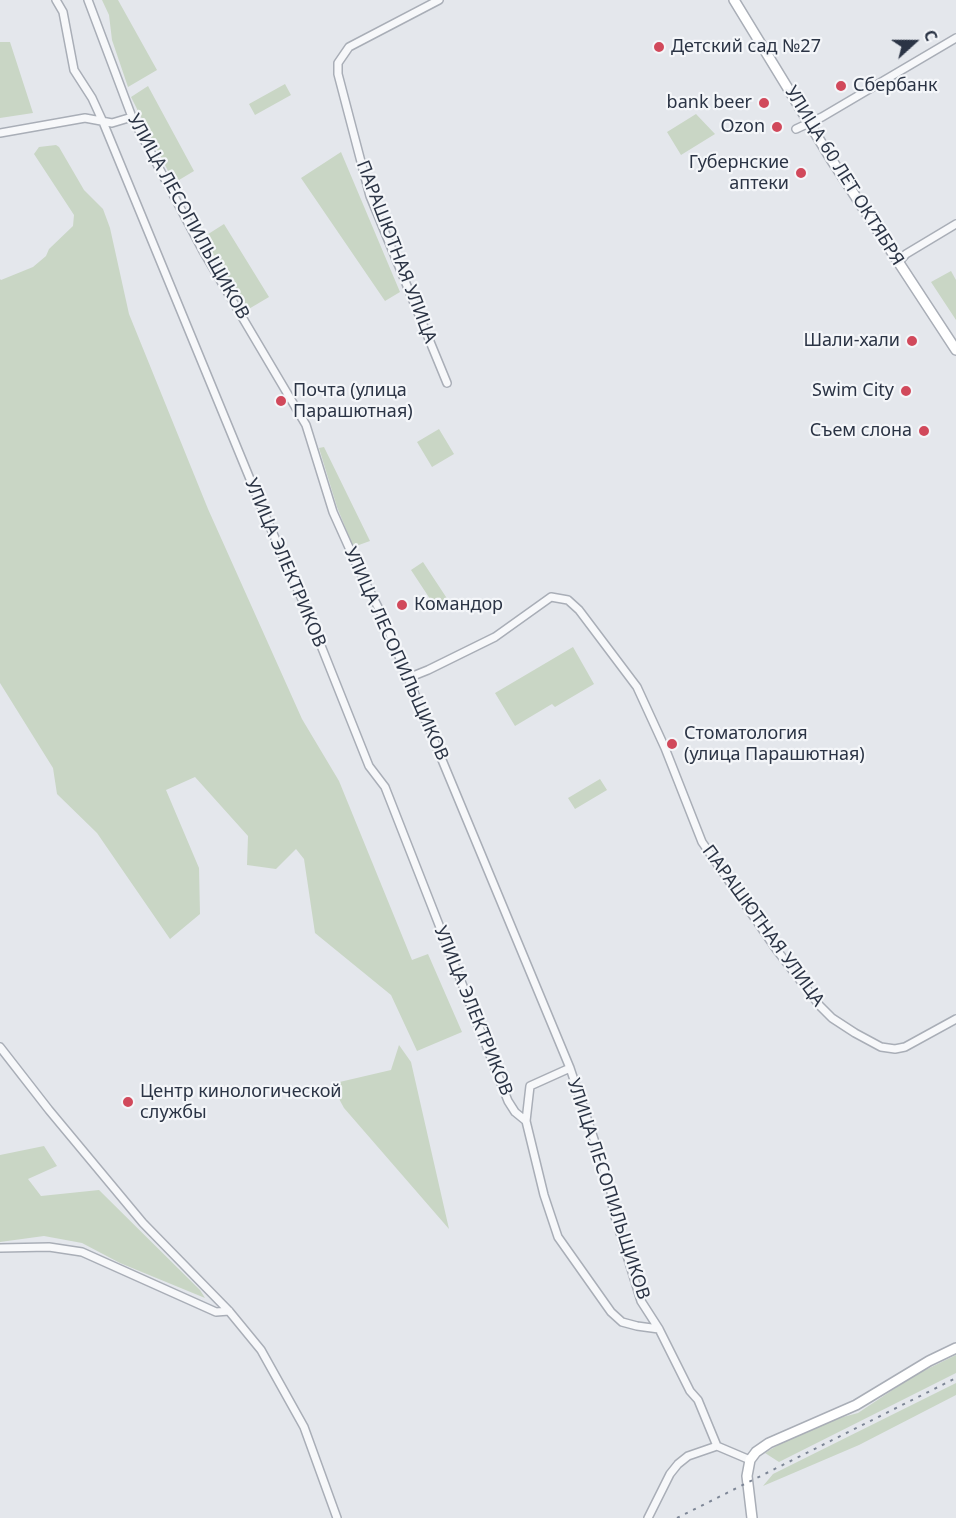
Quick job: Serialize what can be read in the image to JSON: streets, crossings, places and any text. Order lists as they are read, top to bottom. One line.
{"streets":{"main road":["УЛИЦА 60 ЛЕТ ОКТЯБРЯ"],"street":["УЛИЦА ЛЕСОПИЛЬЩИКОВ","ПАРАШЮТНАЯ УЛИЦА","УЛИЦА ЭЛЕКТРИКОВ"]},"crossings":[["УЛИЦА ЛЕСОПИЛЬЩИКОВ","ПАРАШЮТНАЯ УЛИЦА"]],"places":["Детский сад №27","Сбербанк","bank beer","Ozon","Губернские аптеки","Шали-хали","Swim City","Почта (улица Парашютная)","Съем слона","Командор","Стоматология (улица Парашютная)","Центр кинологической службы"],"north":"right"}
